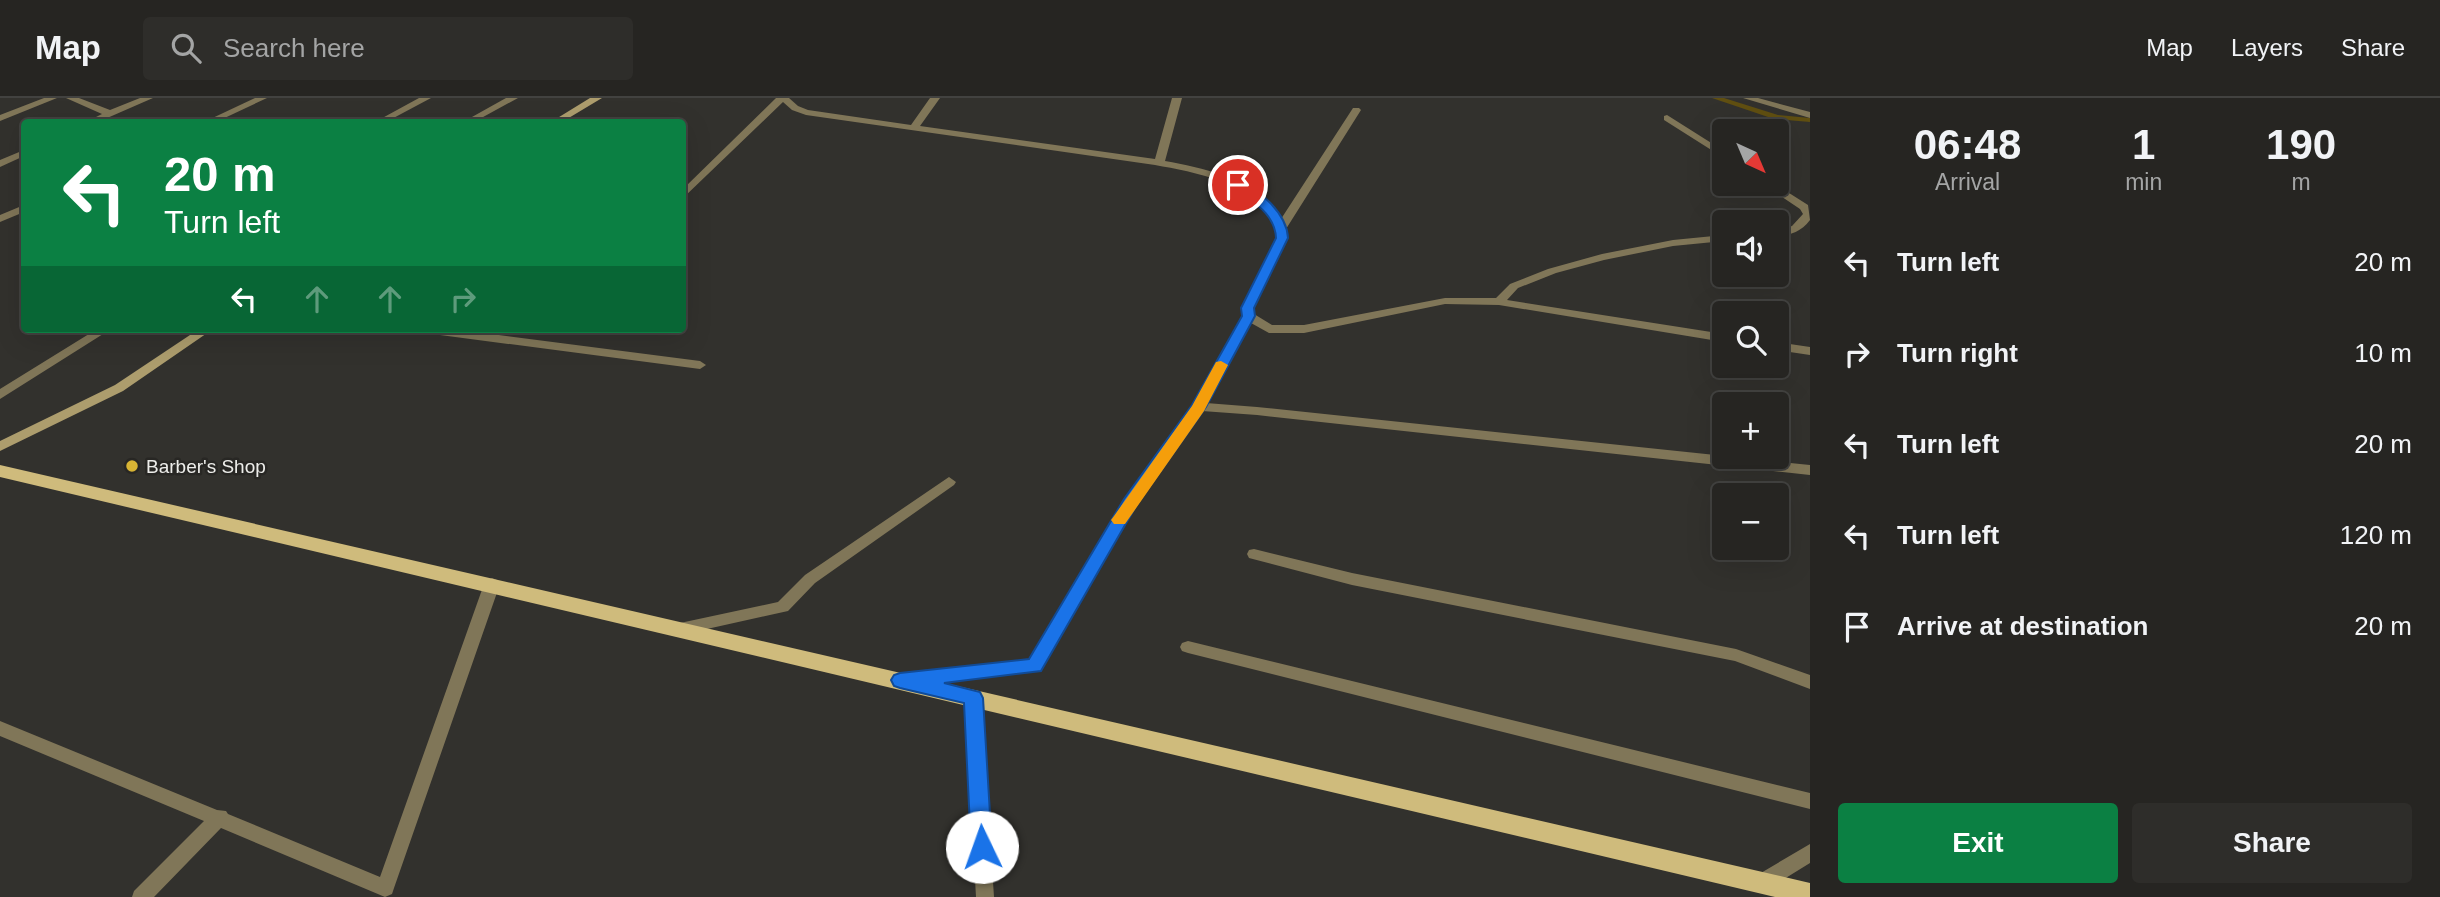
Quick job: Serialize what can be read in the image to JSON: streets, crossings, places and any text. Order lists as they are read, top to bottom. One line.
{"places":["Barber's Shop"],"north":"bottom right","page":{"header":"Map","search":"Search here","nav":["Map","Layers","Share"],"eta":["06:48","Arrival","1","min","190","m"],"map_buttons":["+","−"],"turn":["20 m","Turn left"],"list":[{"name":"Turn left","value":"20 m"},{"name":"Turn right","value":"10 m"},{"name":"Turn left","value":"20 m"},{"name":"Turn left","value":"120 m"},{"name":"Arrive at destination","value":"20 m"}],"buttons":["Exit","Share"]}}
